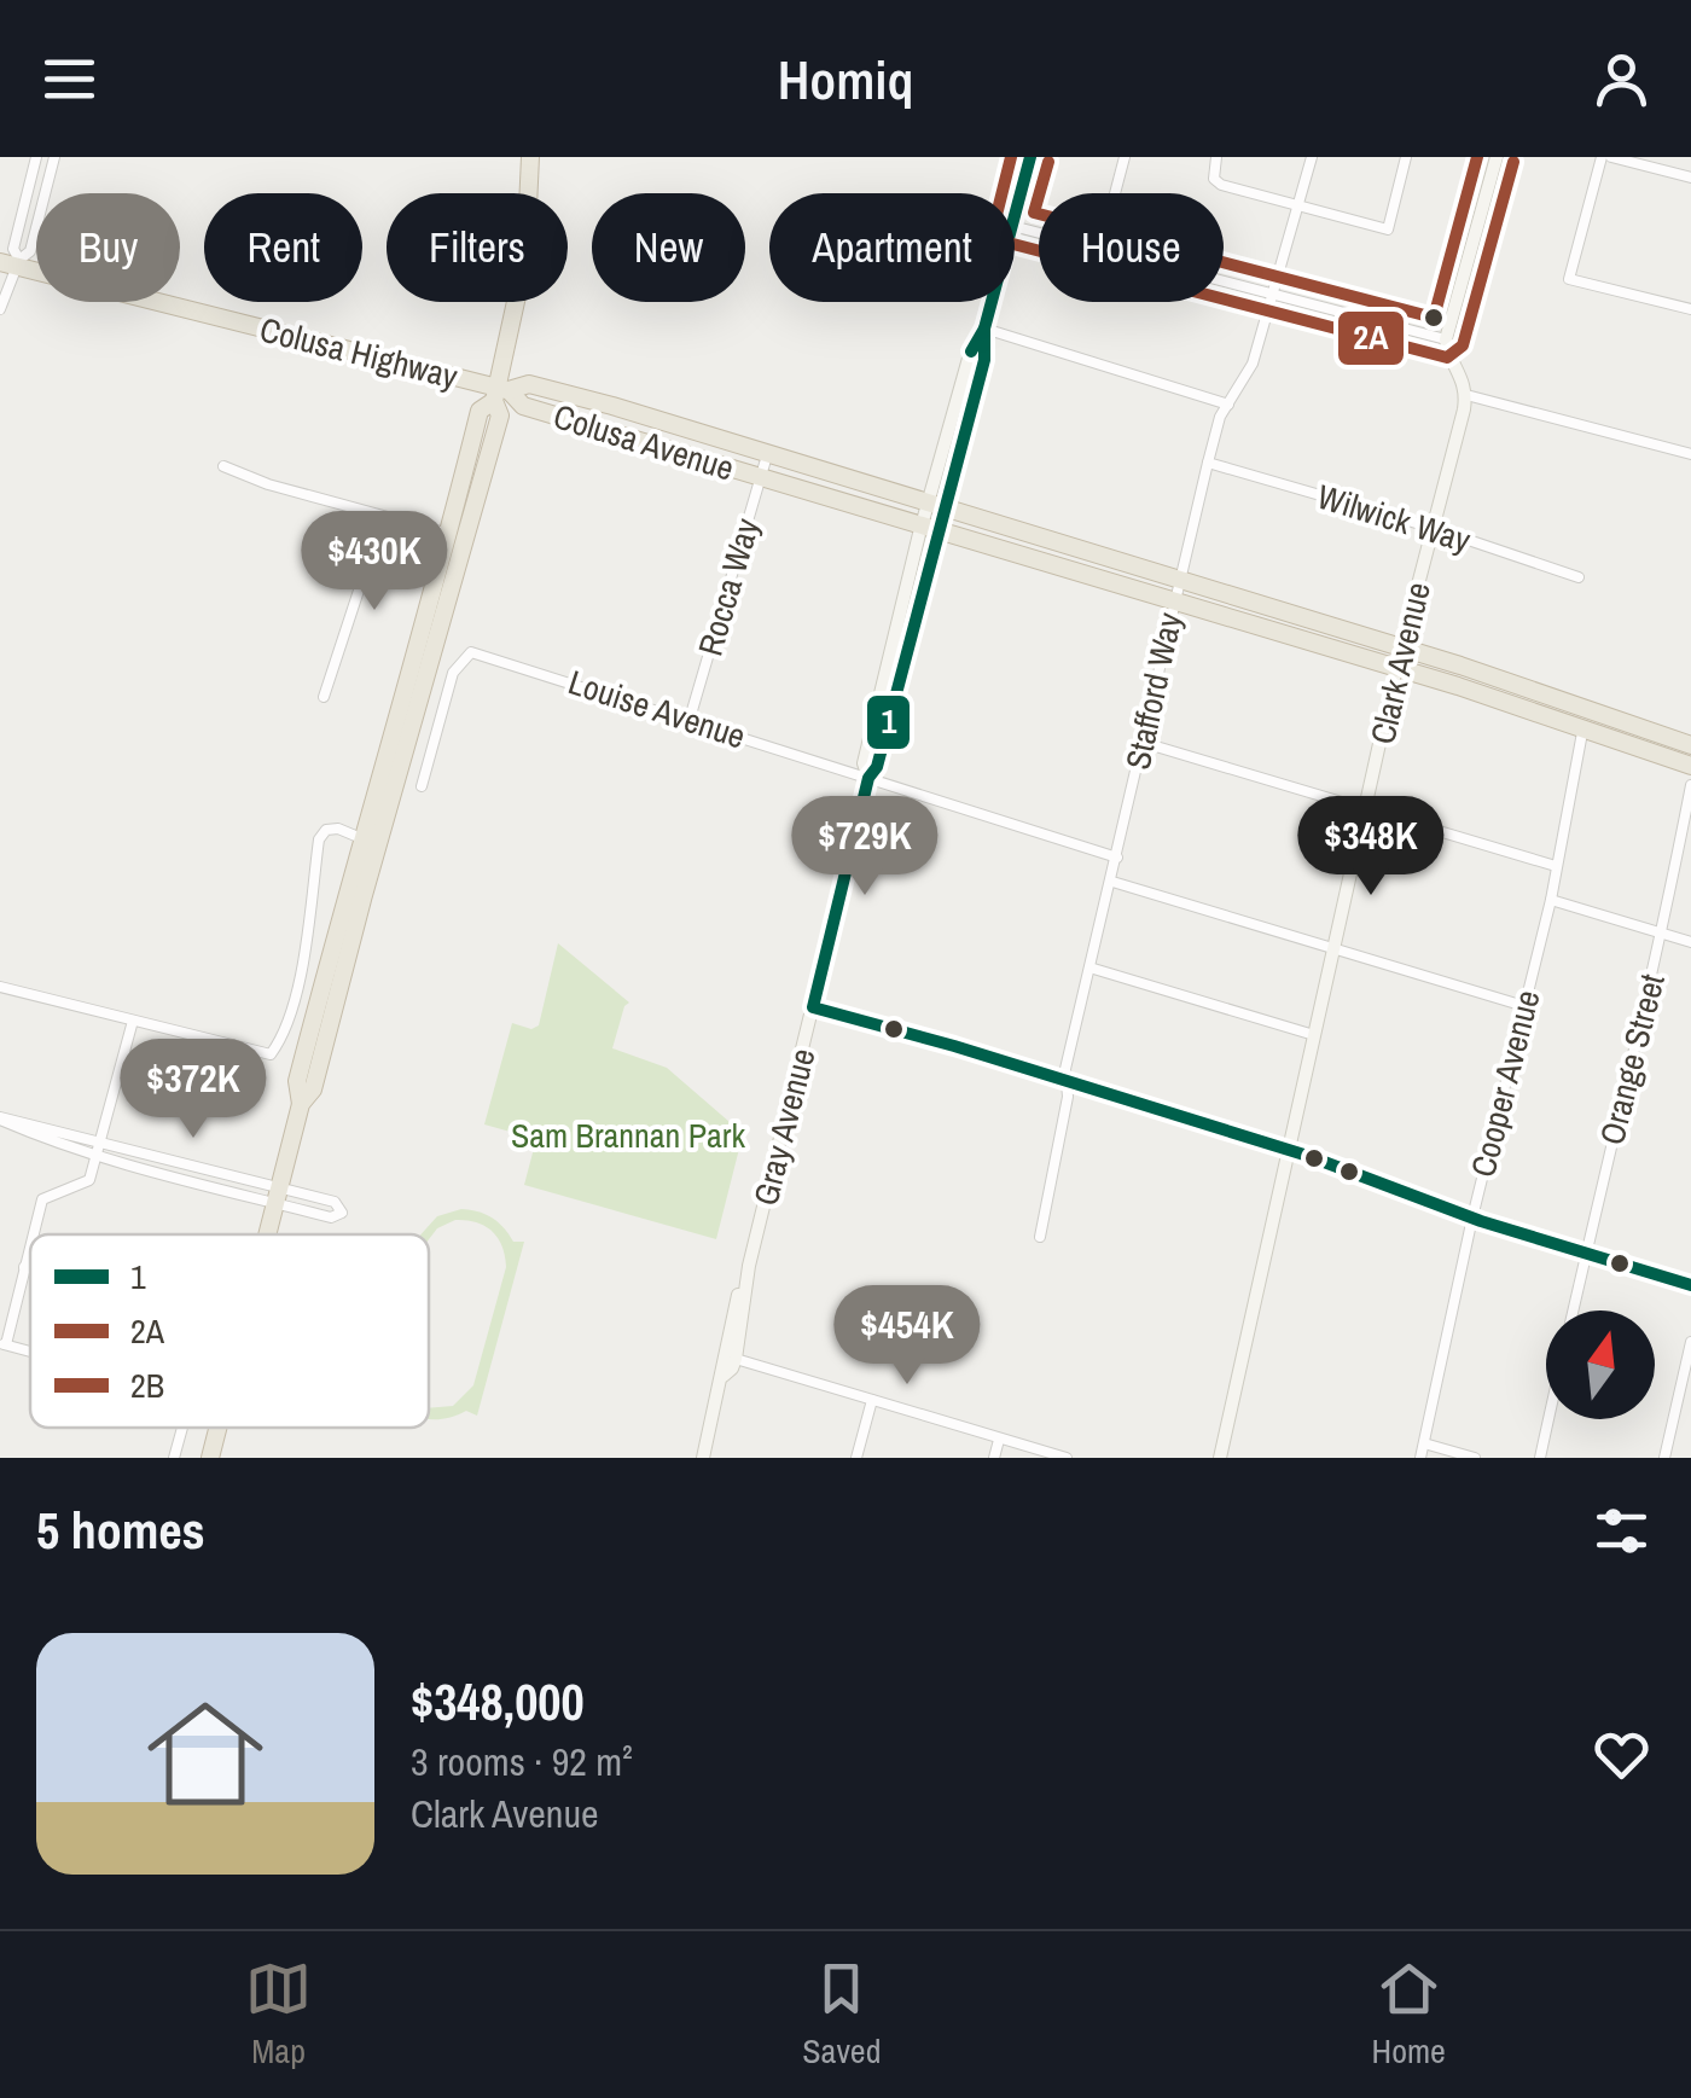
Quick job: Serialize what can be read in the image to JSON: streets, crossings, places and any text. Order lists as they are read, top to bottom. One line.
{"streets":{"highway":["Colusa Highway","Colusa Avenue"],"main road":["Clark Avenue","Gray Avenue"],"street":["Wilwick Way","Rocca Way","Stafford Way","Louise Avenue","Orange Street","Cooper Avenue"]},"crossings":[["Colusa Highway","Colusa Avenue"],["Colusa Avenue","Rocca Way"],["Colusa Avenue","Clark Avenue"],["Colusa Avenue","Stafford Way"],["Colusa Avenue","Cooper Avenue"],["Colusa Avenue","Gray Avenue"],["Wilwick Way","Clark Avenue"],["Wilwick Way","Stafford Way"],["Rocca Way","Louise Avenue"],["Stafford Way","Louise Avenue"],["Louise Avenue","Gray Avenue"]],"parks":["Sam Brannan Park"],"lines":["transit line 1","transit line 2A","transit line 2B"],"legend":["1","2A","2B"],"north":"top","page":{"header":"Homiq","chip":["Buy","Rent","Filters","New","Apartment","House"],"price":["$430K","$729K","$348K","$372K","$454K"],"heading":"5 homes","list":[{"name":"$348,000","note":"3 rooms · 92 m² · Clark Avenue"}],"tabs":["Map","Saved","Home"]}}
